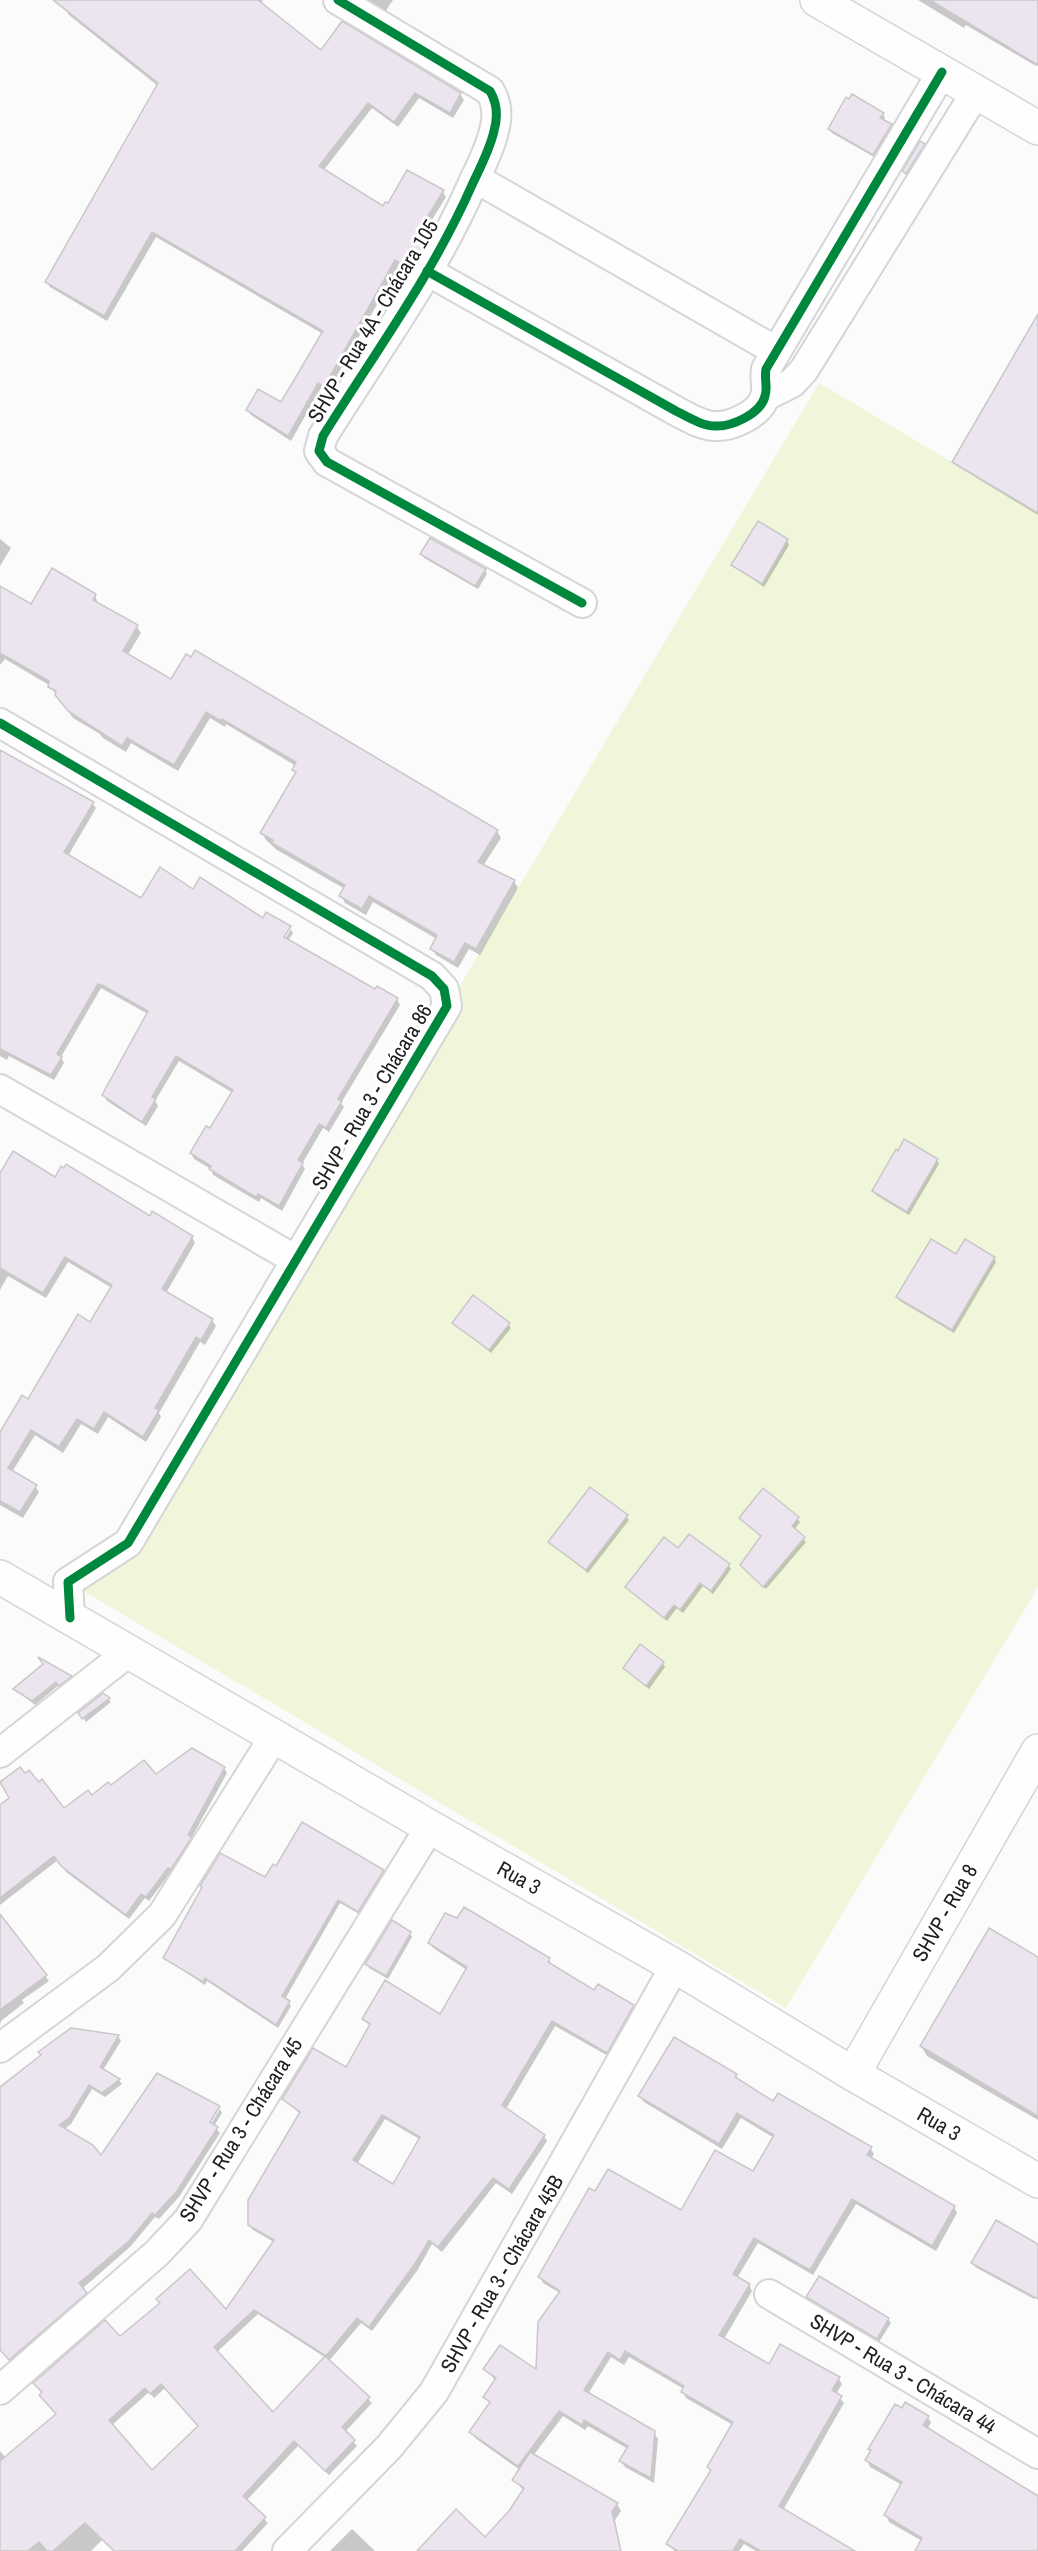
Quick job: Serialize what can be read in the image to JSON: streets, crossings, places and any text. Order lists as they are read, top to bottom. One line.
{"streets":{"main road":["Rua 3","SHVP - Rua 8"],"street":["SHVP - Rua 4A - Chácara 105","SHVP - Rua 3 - Chácara 86","SHVP - Rua 3 - Chácara 45","SHVP - Rua 3 - Chácara 45B","SHVP - Rua 3 - Chácara 44"]},"crossings":[["SHVP - Rua 3 - Chácara 86","Rua 3"],["Rua 3","SHVP - Rua 8"],["Rua 3","SHVP - Rua 3 - Chácara 45"],["Rua 3","SHVP - Rua 3 - Chácara 45B"]]}
